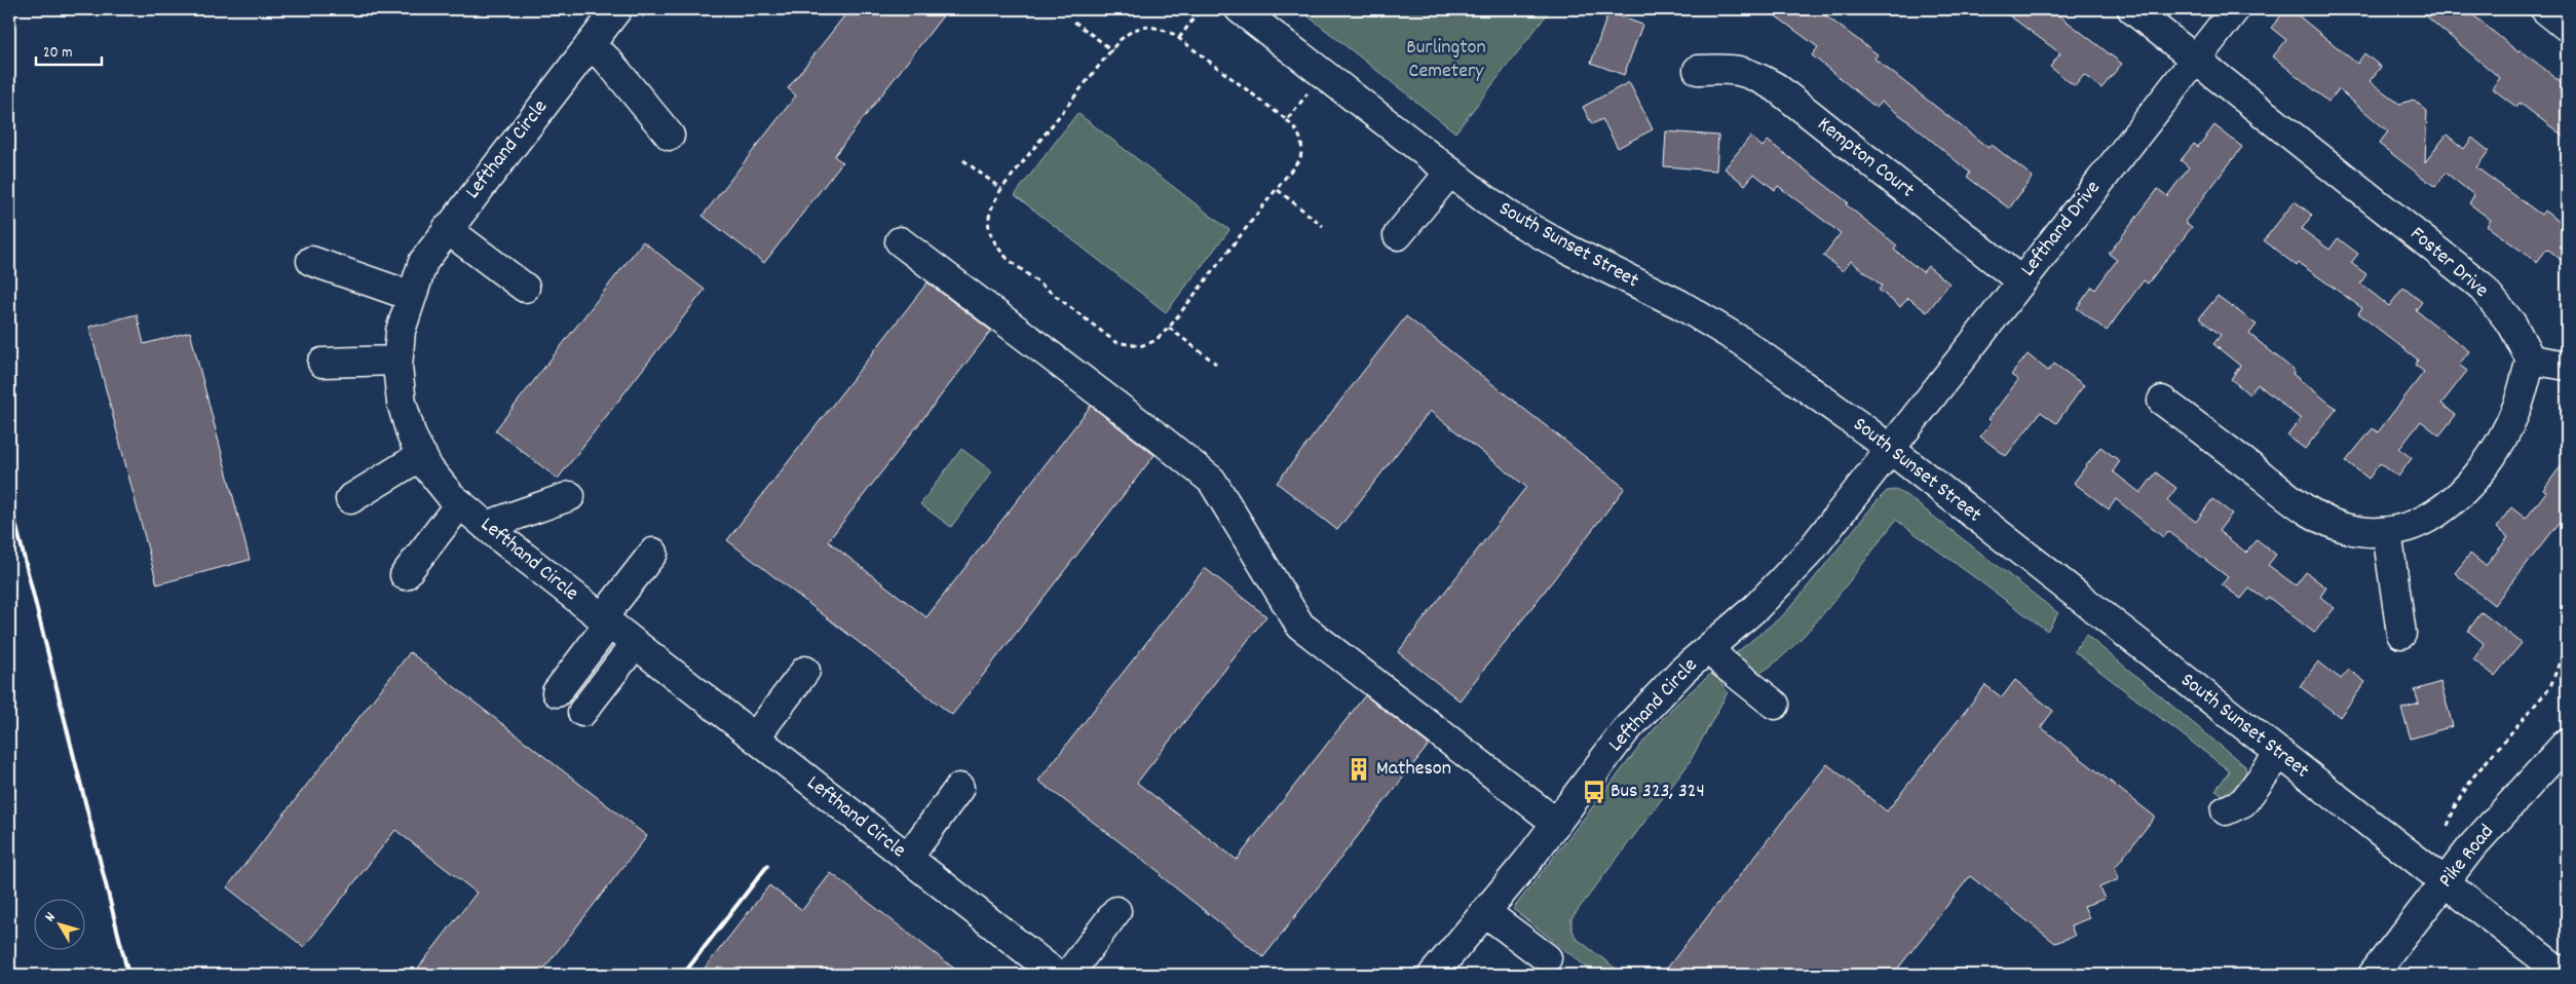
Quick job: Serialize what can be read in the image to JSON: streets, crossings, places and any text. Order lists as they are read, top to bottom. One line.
{"streets":{"street":["Lefthand Circle","Kempton Court","Lefthand Drive","South Sunset Street","Foster Drive","Pike Road"]},"crossings":[["Lefthand Circle","Lefthand Drive"],["Lefthand Circle","South Sunset Street"],["Kempton Court","Lefthand Drive"],["Lefthand Drive","South Sunset Street"],["Lefthand Drive","Foster Drive"],["South Sunset Street","Pike Road"]],"parks":["Burlington Cemetery"],"places":{"building":["Matheson"],"bus stop":["Bus 323, 324"]},"scale_bar":"20 m","north":"top left"}
